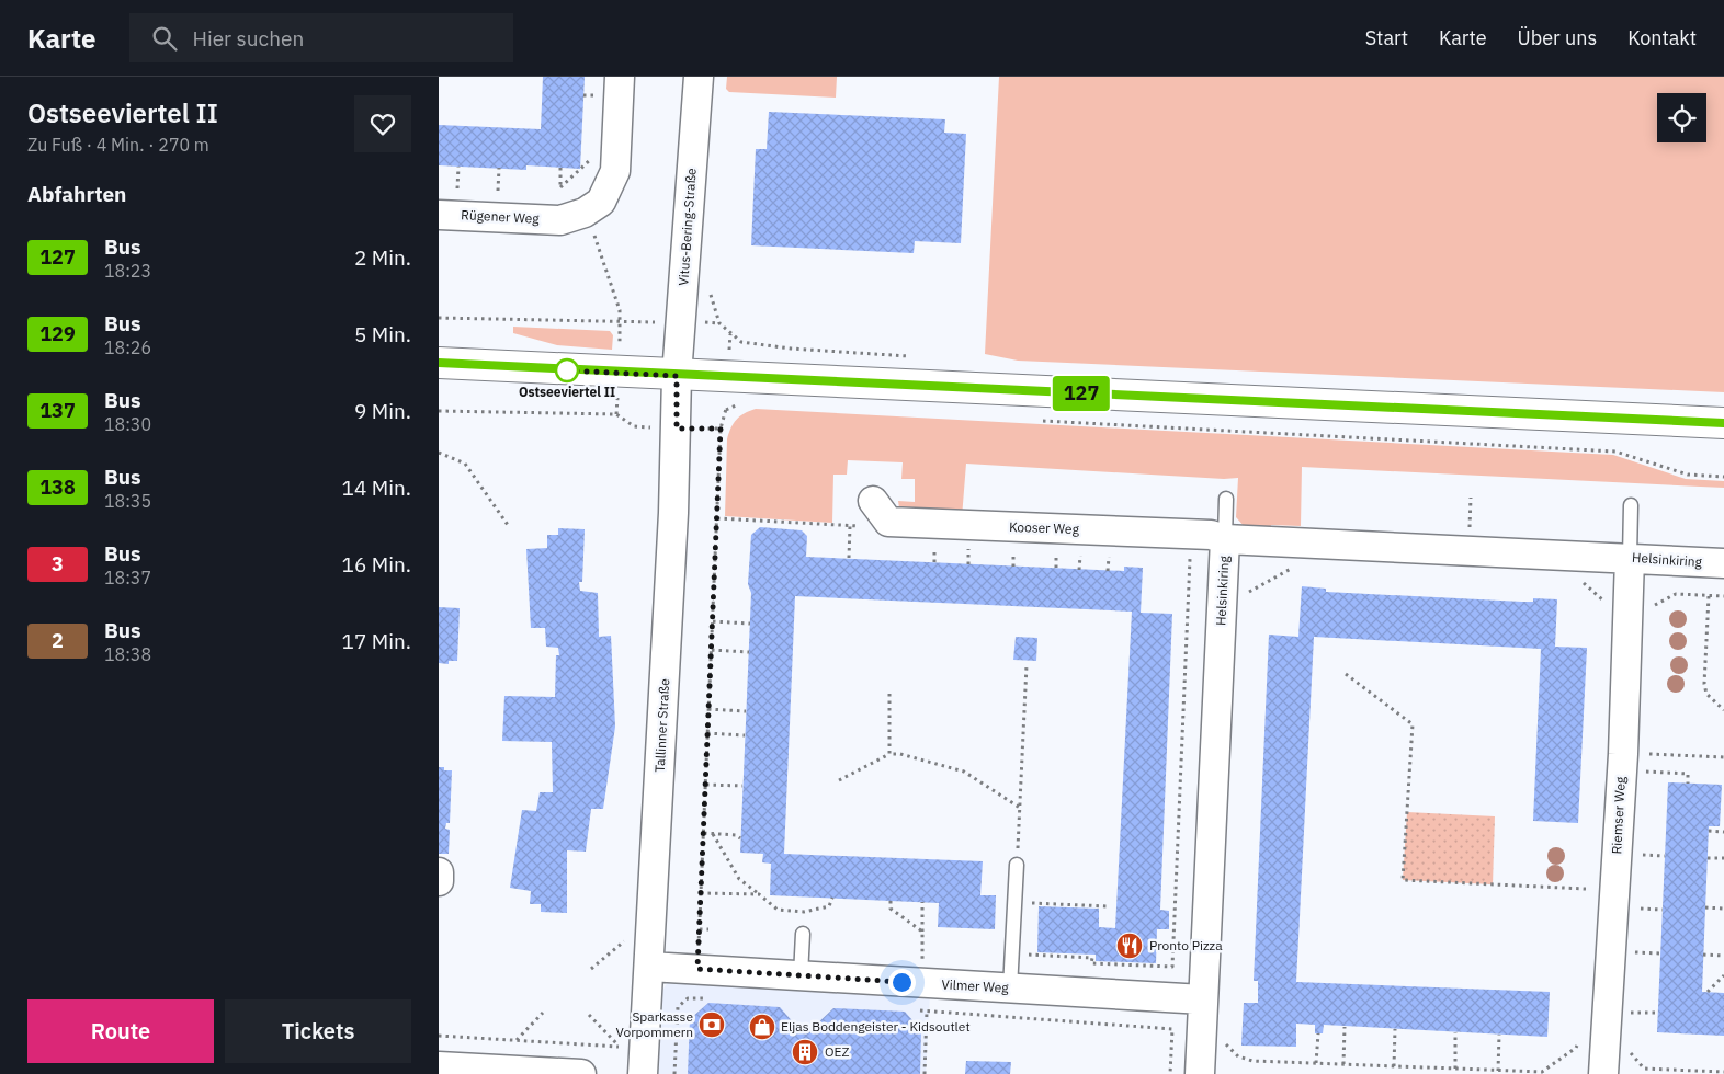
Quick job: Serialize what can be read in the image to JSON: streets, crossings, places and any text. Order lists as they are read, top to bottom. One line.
{"streets":{"street":["Rügener Weg","Vitus-Bering-Straße","Kooser Weg","Helsinkiring","Tallinner Straße","Riemser Weg","Vilmer Weg"]},"crossings":[["Vitus-Bering-Straße","Tallinner Straße"],["Kooser Weg","Helsinkiring"],["Helsinkiring","Riemser Weg"],["Helsinkiring","Vilmer Weg"],["Tallinner Straße","Vilmer Weg"]],"places":{"other":["Ostseeviertel II"],"restaurant":["Pronto Pizza"],"bank":["Sparkasse Vorpommern"],"shop":["Eljas Boddengeister - Kidsoutlet"],"building":["OEZ"]},"lines":["bus line 127"],"page":{"header":"Karte","search":"Hier suchen","nav":["Start","Karte","Über uns","Kontakt"],"heading":[["Ostseeviertel II","Zu Fuß · 4 Min. · 270 m"],"Abfahrten"],"on_map":"127","list":[{"mark":"127","name":"Bus","note":"18:23","value":"2 Min."},{"mark":"129","name":"Bus","note":"18:26","value":"5 Min."},{"mark":"137","name":"Bus","note":"18:30","value":"9 Min."},{"mark":"138","name":"Bus","note":"18:35","value":"14 Min."},{"mark":"3","name":"Bus","note":"18:37","value":"16 Min."},{"mark":"2","name":"Bus","note":"18:38","value":"17 Min."}],"buttons":["Route","Tickets"]}}
